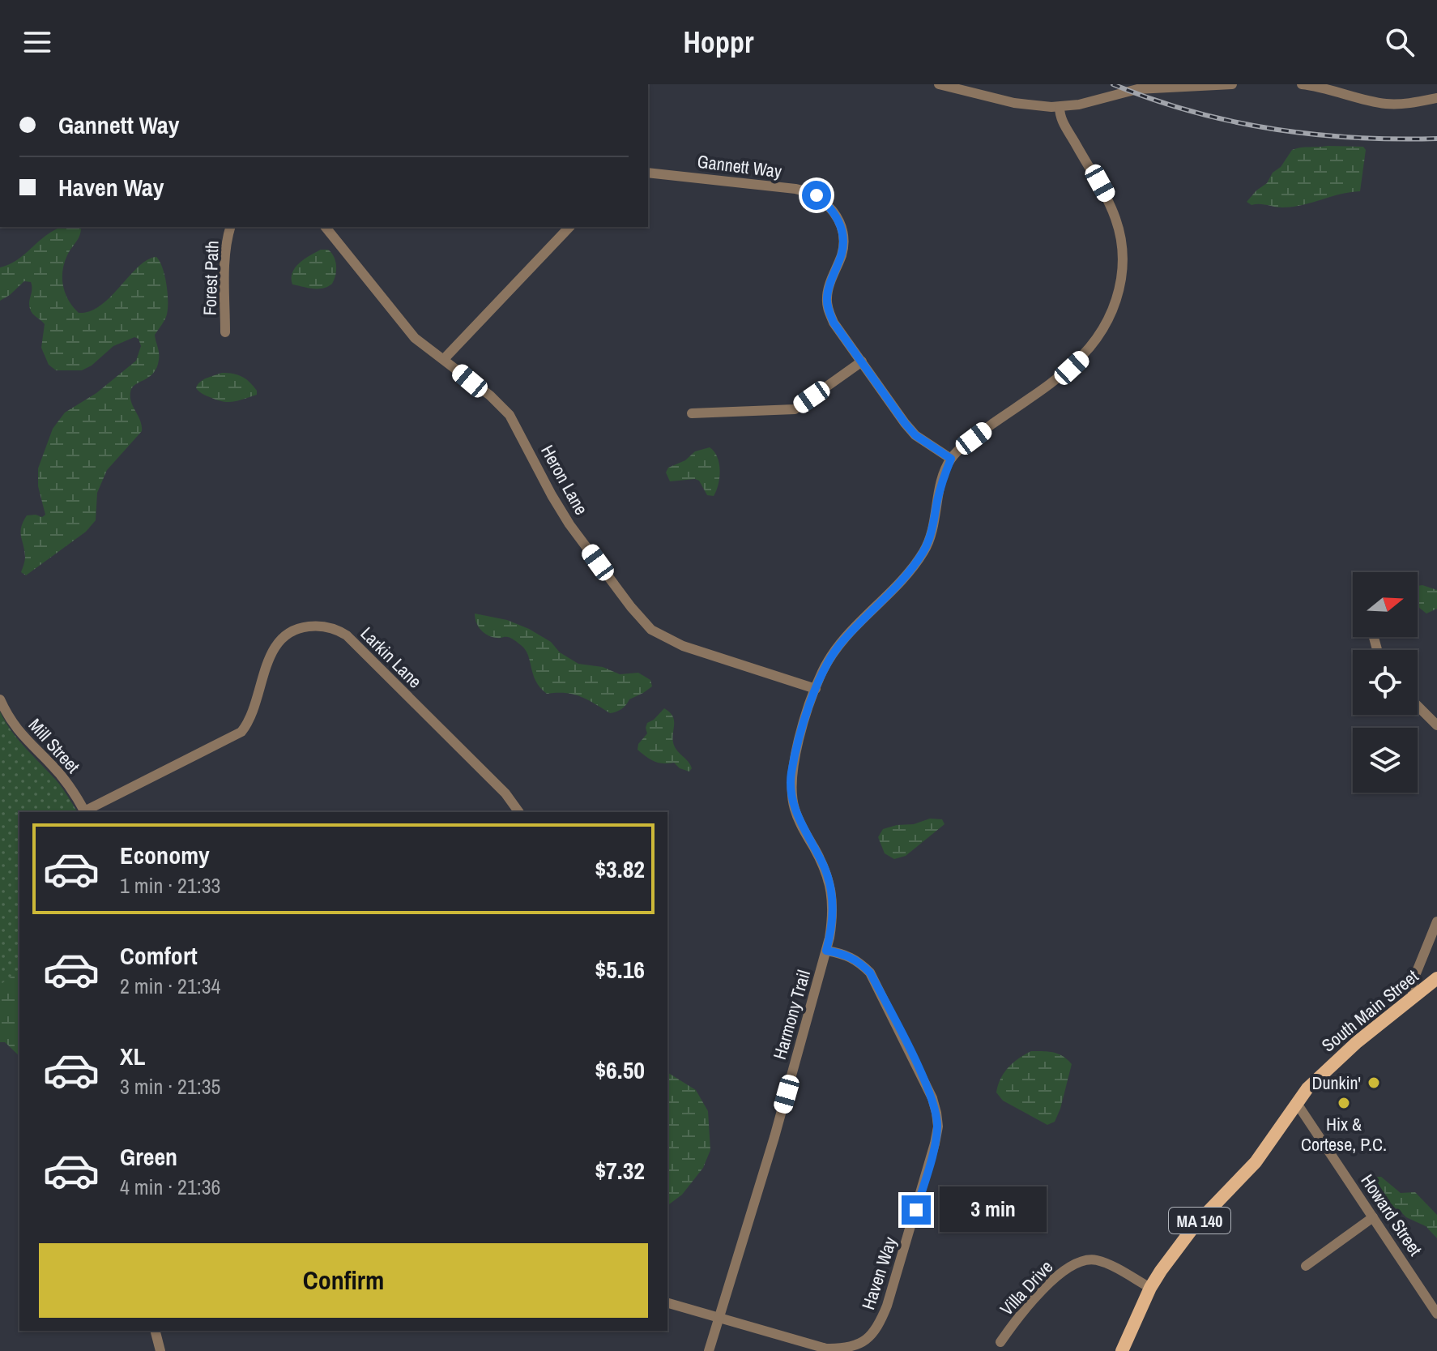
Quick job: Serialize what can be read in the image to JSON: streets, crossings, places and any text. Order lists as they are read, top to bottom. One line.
{"streets":{"main road":["South Main Street","MA 140"],"street":["Gannett Way","Forest Path","Heron Lane","Larkin Lane","Mill Street","Harmony Trail","Howard Street","Haven Way","Villa Drive"]},"crossings":[["Gannett Way","Harmony Trail"],["Heron Lane","Harmony Trail"],["Larkin Lane","Mill Street"],["South Main Street","Howard Street"],["South Main Street","Villa Drive"],["Harmony Trail","Haven Way"]],"places":["Dunkin'","Hix & Cortese, P.C."],"north":"right","page":{"header":"Hoppr","banner":["Gannett Way","Haven Way"],"list":[{"name":"Economy","note":"1 min · 21:33","value":"$3.82"},{"name":"Comfort","note":"2 min · 21:34","value":"$5.16"},{"name":"XL","note":"3 min · 21:35","value":"$6.50"},{"name":"Green","note":"4 min · 21:36","value":"$7.32"}],"bubble":"3 min","buttons":"Confirm"}}
